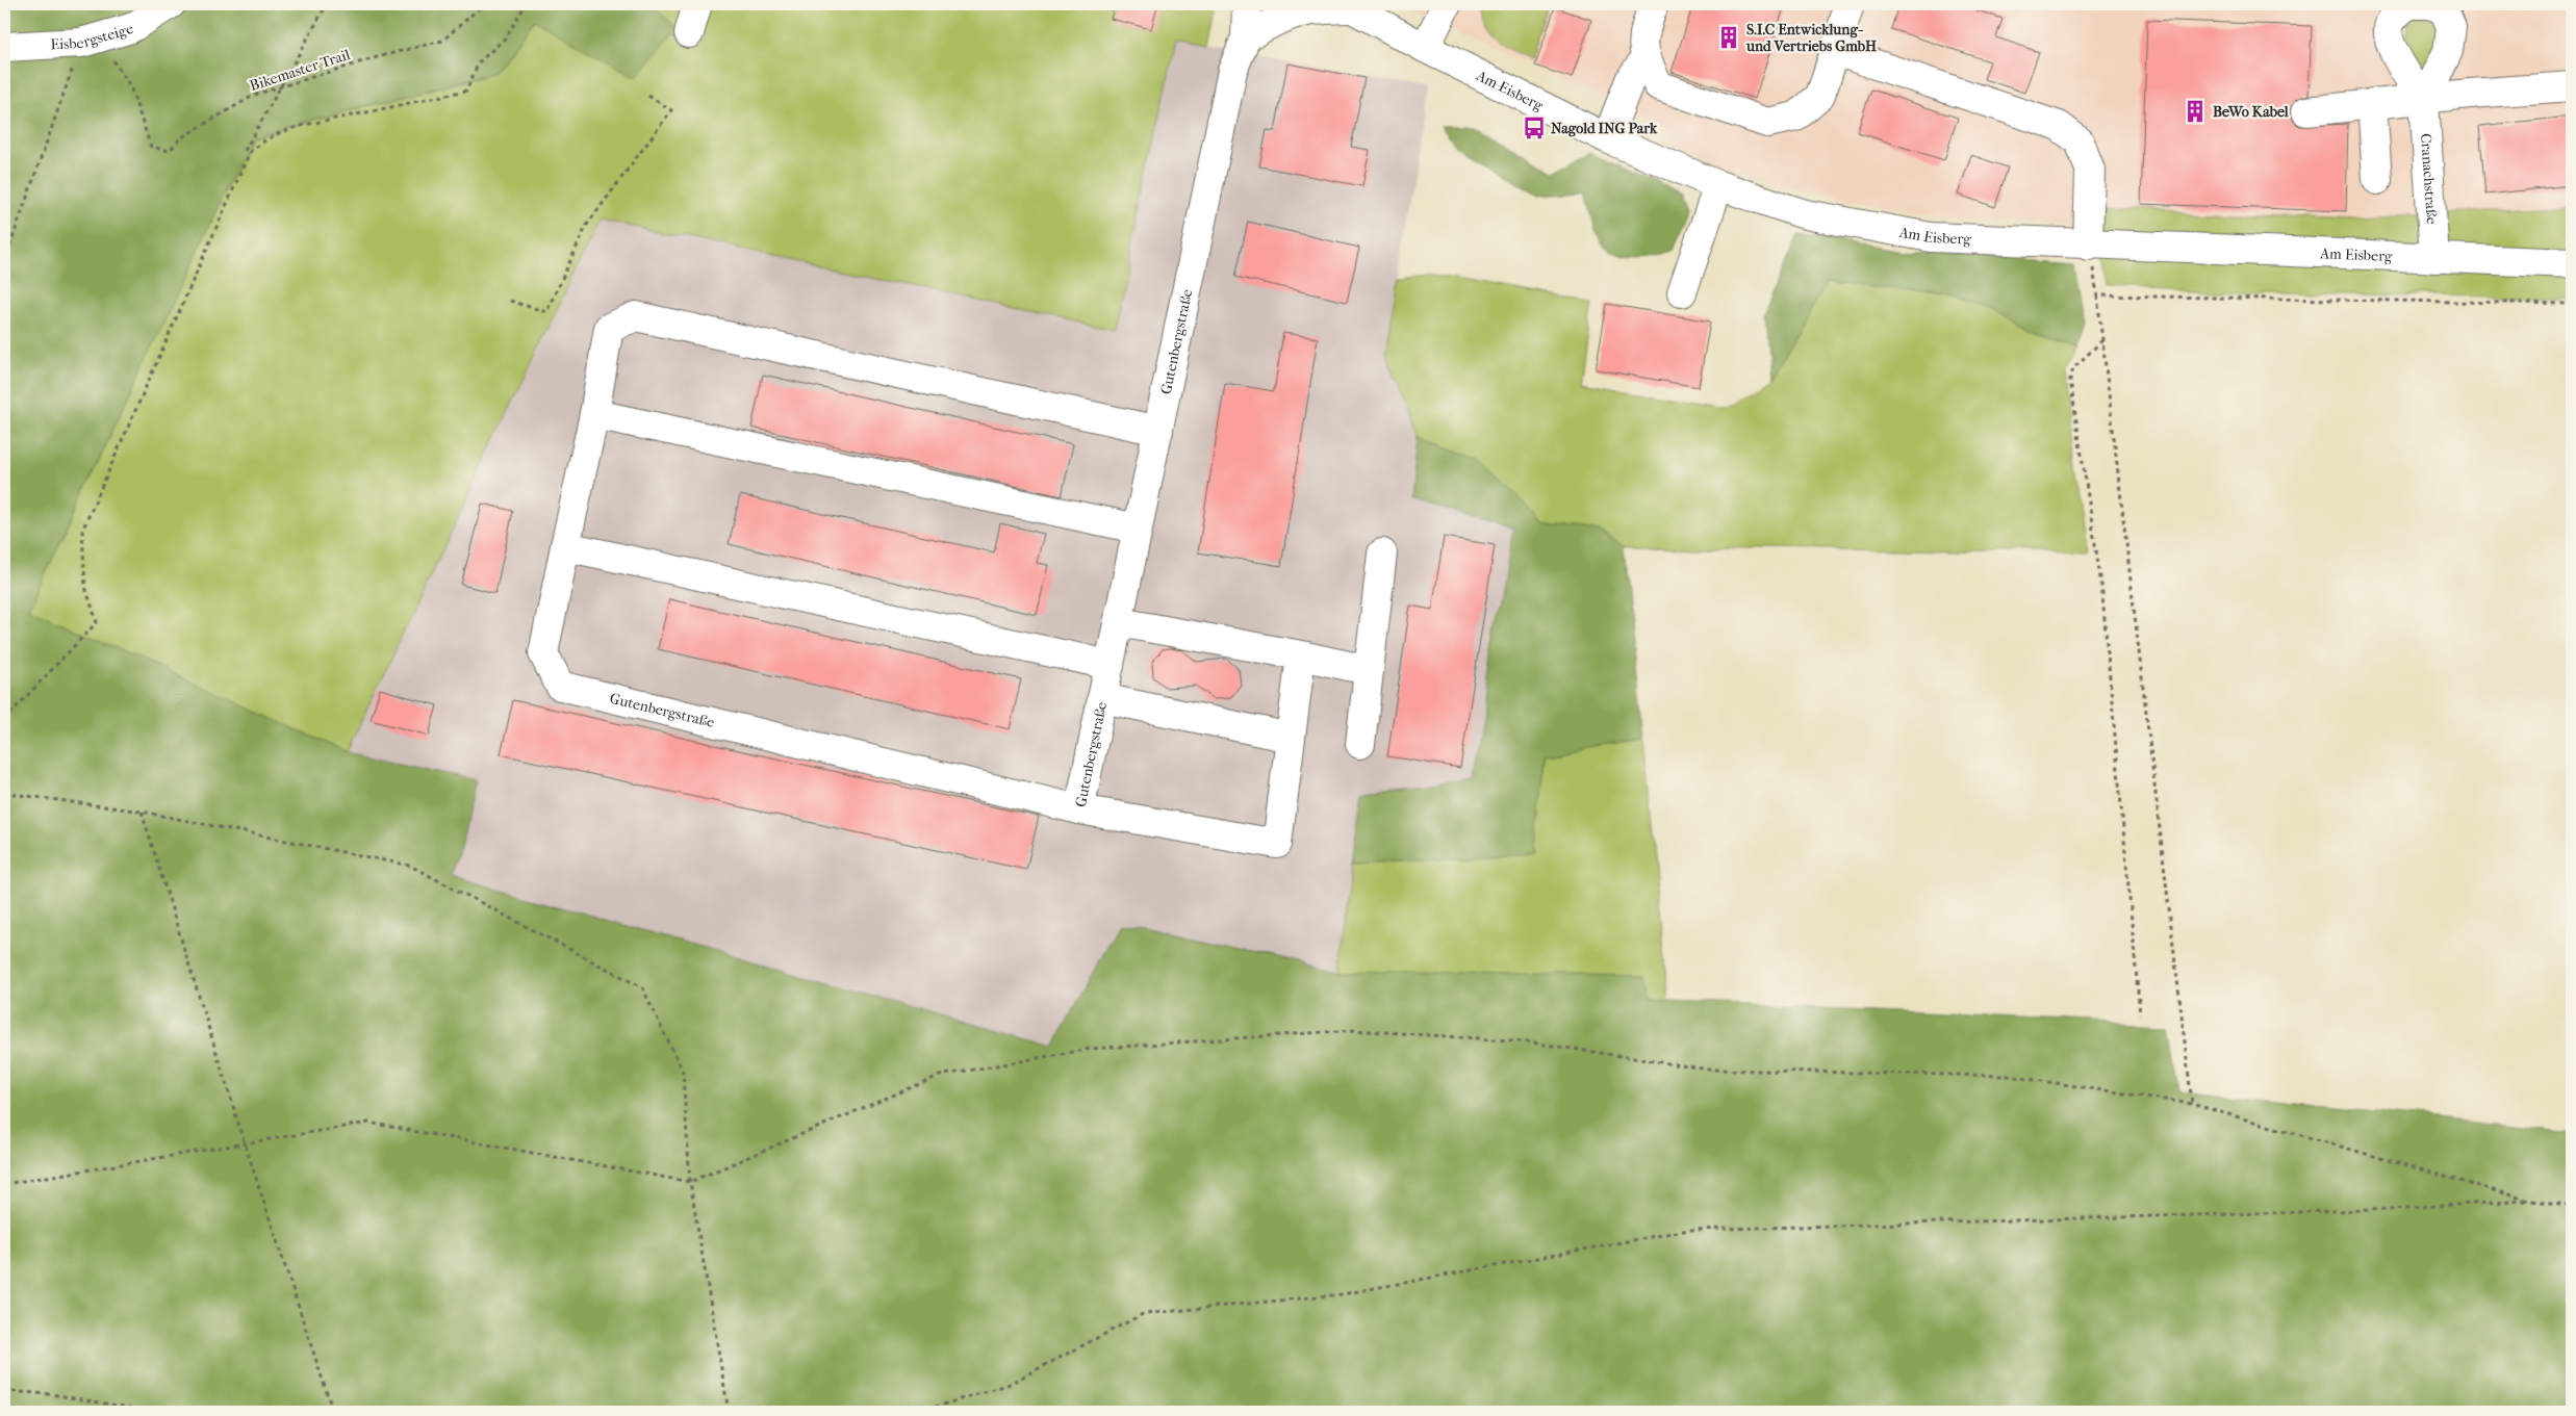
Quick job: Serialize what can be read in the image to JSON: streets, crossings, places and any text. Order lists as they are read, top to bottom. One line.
{"streets":{"street":["Eisbergsteige","Am Eisberg","Cranachstraße","Gutenbergstraße"],"path":["Bikemaster Trail"]},"crossings":[["Eisbergsteige","Bikemaster Trail"],["Am Eisberg","Cranachstraße"]],"places":{"building":["S.I.C Entwicklung- und Vertriebs GmbH","BeWo Kabel"],"bus stop":["Nagold ING Park"]}}
